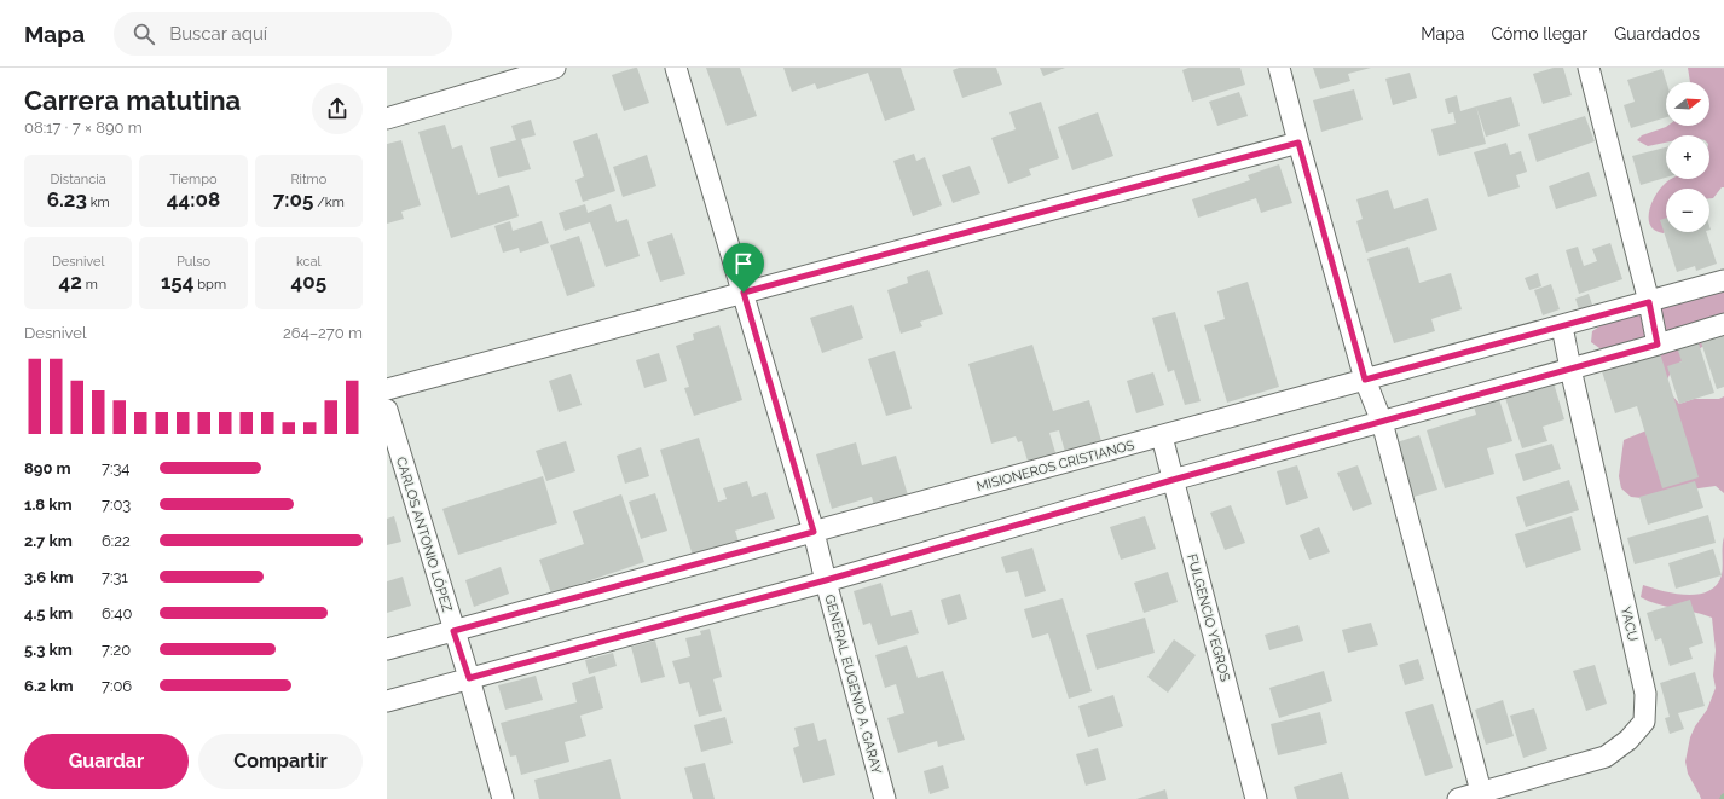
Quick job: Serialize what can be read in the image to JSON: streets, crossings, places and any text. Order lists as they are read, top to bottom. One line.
{"streets":{"street":["MISIONEROS CRISTIANOS","CARLOS ANTONIO LÓPEZ","FULGENCIO YEGROS","YACU","GENERAL EUGENIO A. GARAY"]},"crossings":[["MISIONEROS CRISTIANOS","CARLOS ANTONIO LÓPEZ"],["MISIONEROS CRISTIANOS","FULGENCIO YEGROS"],["MISIONEROS CRISTIANOS","YACU"],["MISIONEROS CRISTIANOS","GENERAL EUGENIO A. GARAY"]],"north":"right","page":{"header":"Mapa","search":"Buscar aquí","nav":["Mapa","Cómo llegar","Guardados"],"heading":["Carrera matutina","08:17 · 7 × 890 m"],"map_buttons":["+","−"],"stats":[["Distancia","6.23 km"],["Tiempo","44:08"],["Ritmo","7:05 /km"],["Desnivel","42 m"],["Pulso","154 bpm"],["kcal","405"]],"chart":["Desnivel","264–270 m"],"list":[{"name":"890 m","note":"7:34"},{"name":"1.8 km","note":"7:03"},{"name":"2.7 km","note":"6:22"},{"name":"3.6 km","note":"7:31"},{"name":"4.5 km","note":"6:40"},{"name":"5.3 km","note":"7:20"},{"name":"6.2 km","note":"7:06"}],"buttons":["Guardar","Compartir"]}}
